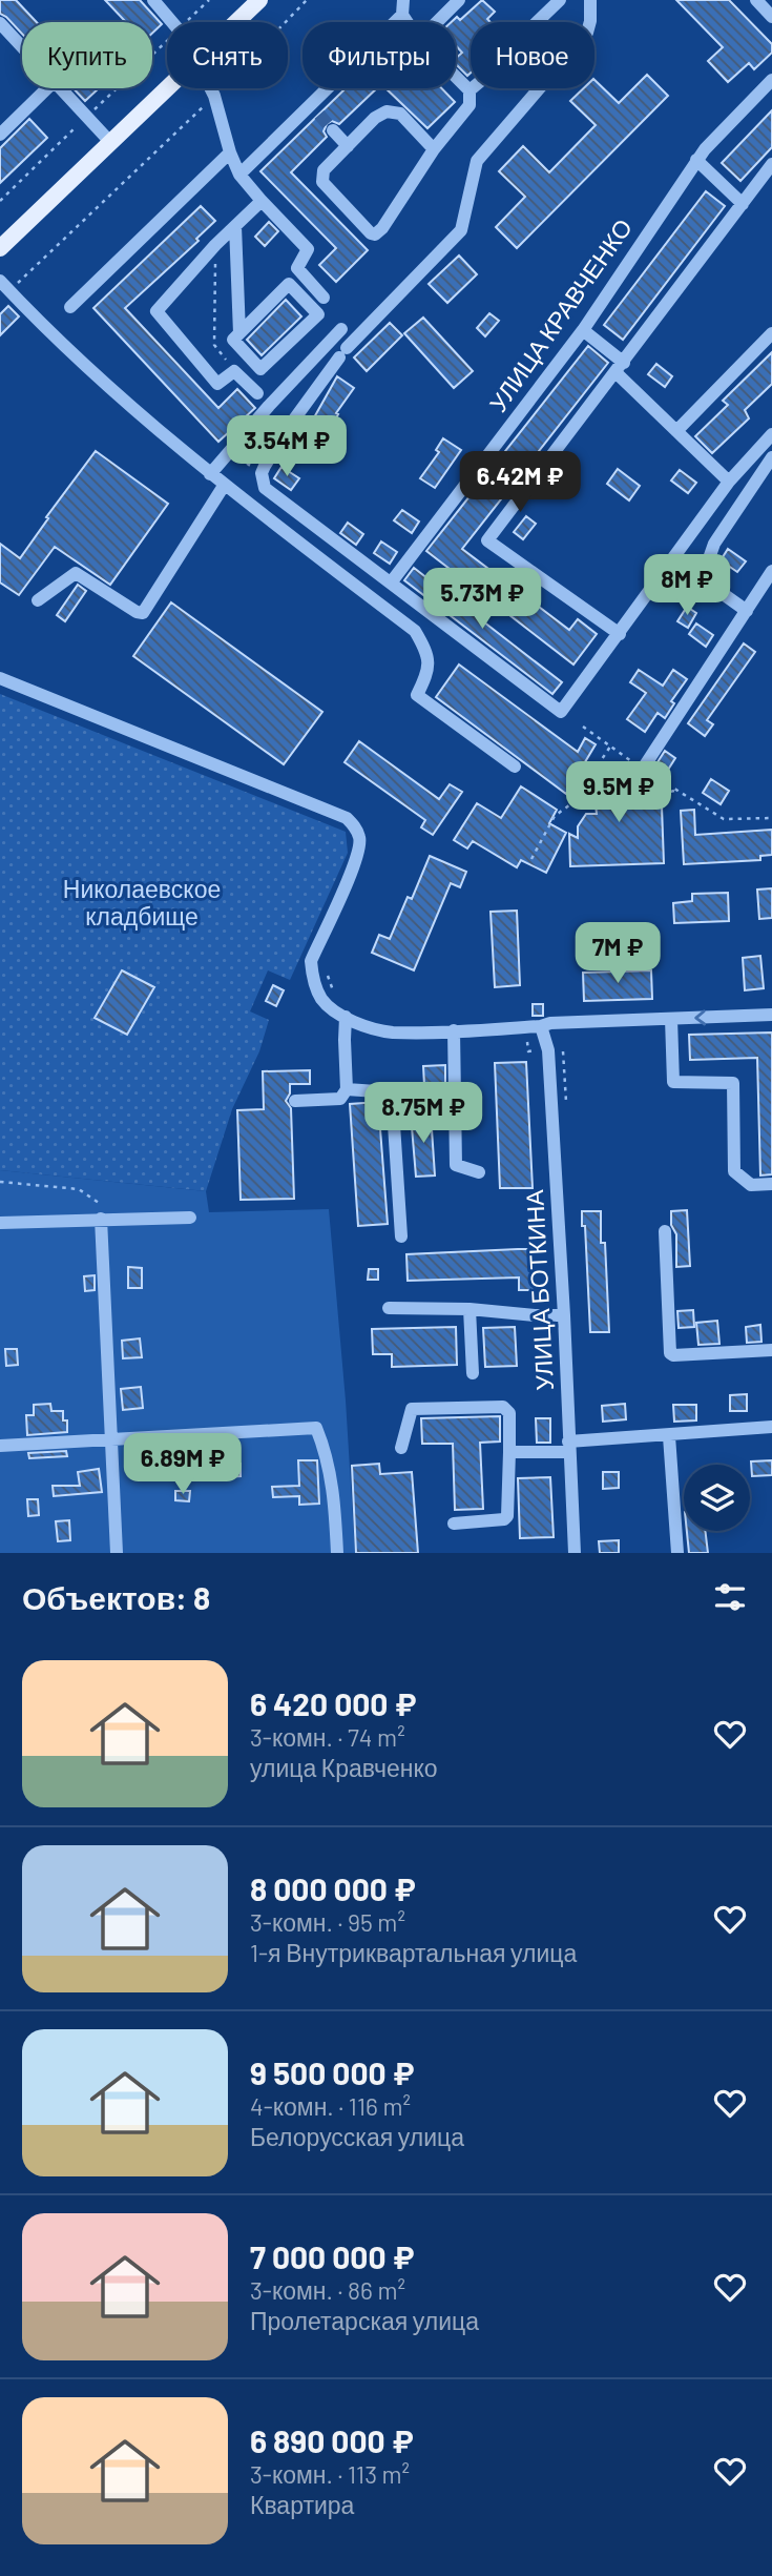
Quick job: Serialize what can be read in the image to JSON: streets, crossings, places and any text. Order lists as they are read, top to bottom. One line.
{"streets":{"street":["УЛИЦА КРАВЧЕНКО","УЛИЦА БОТКИНА"]},"parks":["Николаевское кладбище"],"page":{"chip":["Купить","Снять","Фильтры","Новое"],"price":["3.54M ₽","6.42M ₽","8M ₽","5.73M ₽","9.5M ₽","7M ₽","8.75M ₽","6.89M ₽"],"heading":"Объектов: 8","list":[{"name":"6 420 000 ₽","note":"3-комн. · 74 m² · улица Кравченко"},{"name":"8 000 000 ₽","note":"3-комн. · 95 m² · 1-я Внутриквартальная улица"},{"name":"9 500 000 ₽","note":"4-комн. · 116 m² · Белорусская улица"},{"name":"7 000 000 ₽","note":"3-комн. · 86 m² · Пролетарская улица"},{"name":"6 890 000 ₽","note":"3-комн. · 113 m² · Квартира"}]}}
